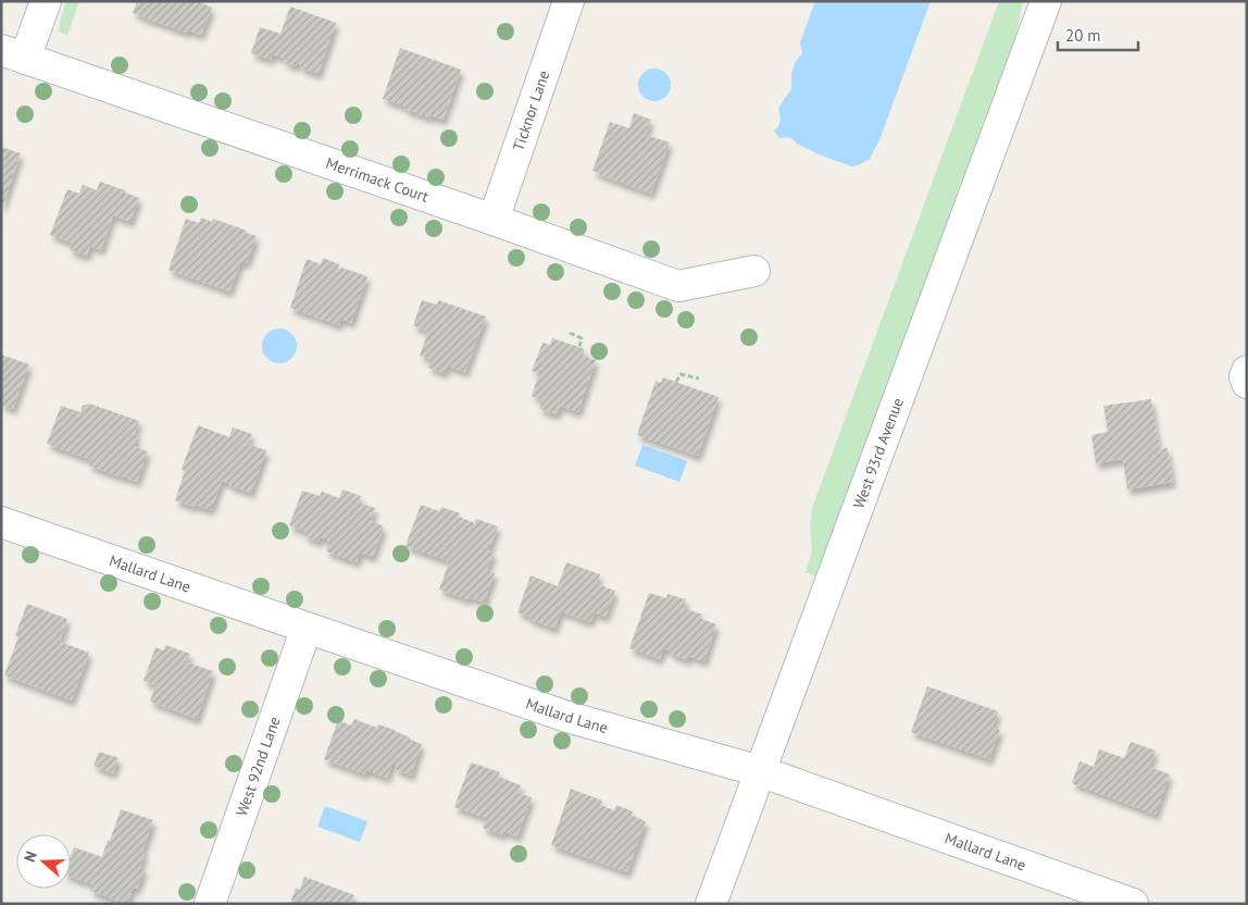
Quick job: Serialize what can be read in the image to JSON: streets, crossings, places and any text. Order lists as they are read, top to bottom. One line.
{"streets":{"street":["Ticknor Lane","Merrimack Court","West 93rd Avenue","Mallard Lane","West 92nd Lane"]},"crossings":[["Ticknor Lane","Merrimack Court"],["West 93rd Avenue","Mallard Lane"],["Mallard Lane","West 92nd Lane"]],"scale_bar":"20 m","north":"left"}
